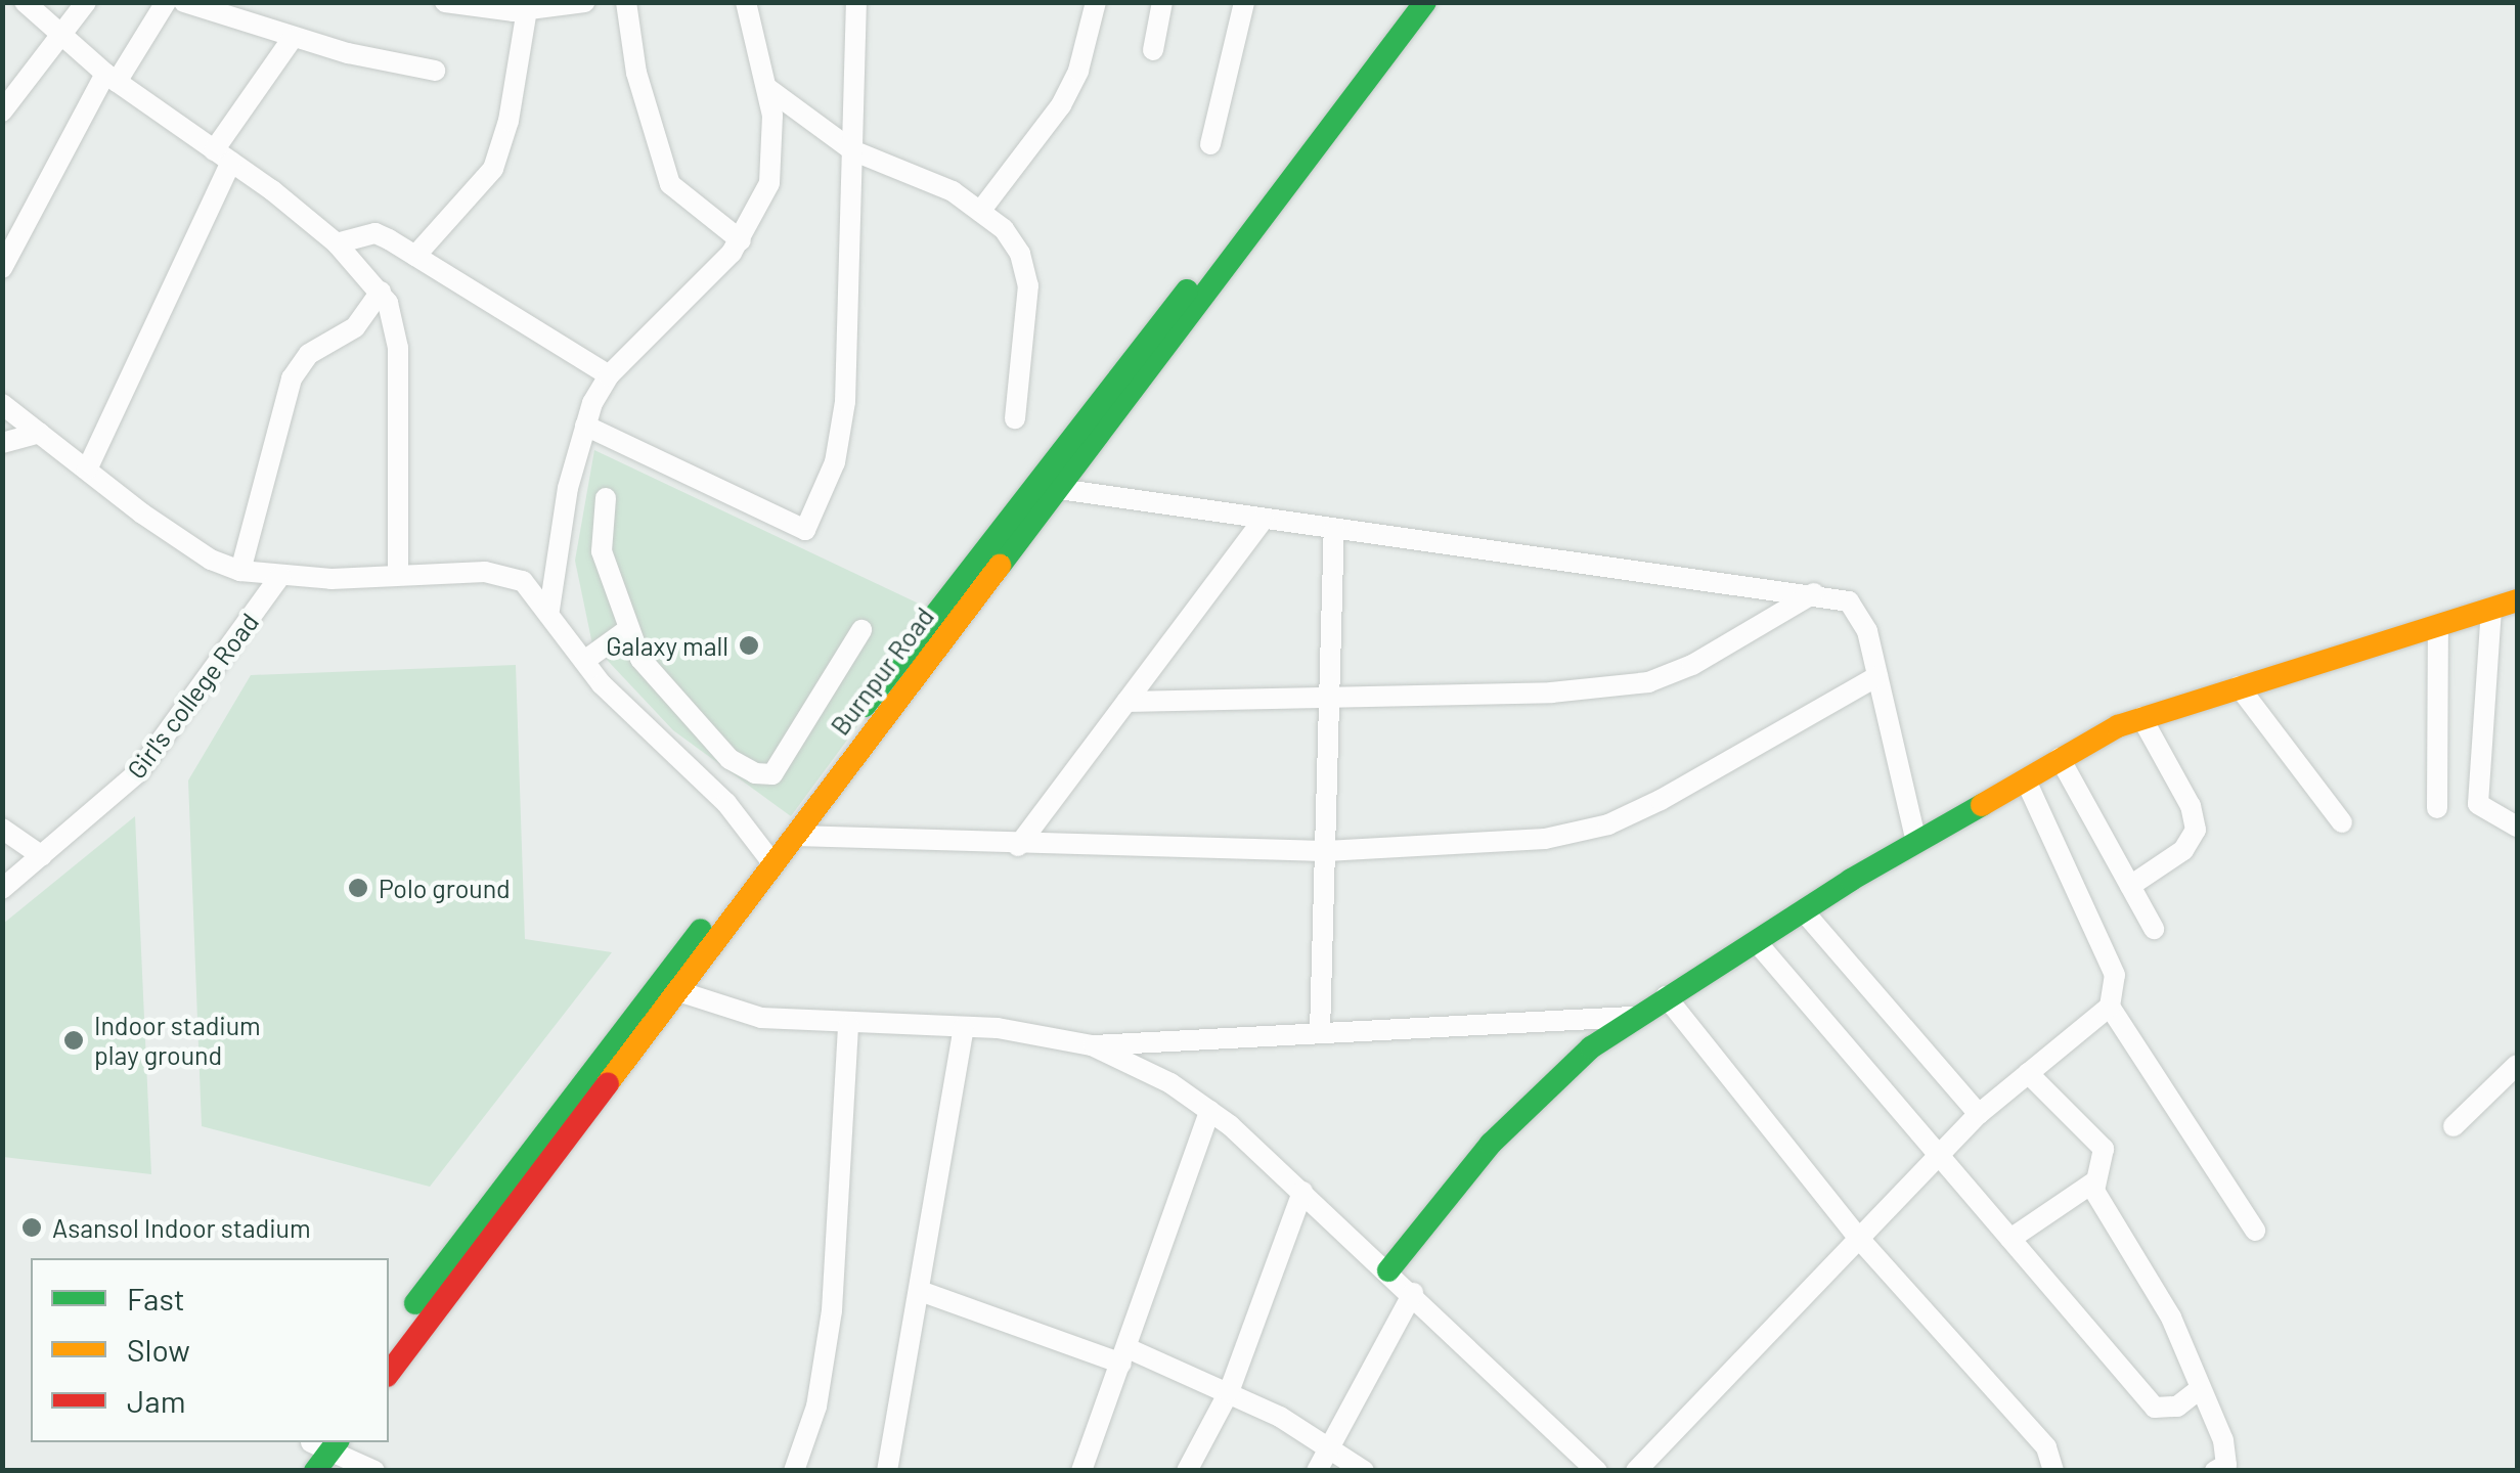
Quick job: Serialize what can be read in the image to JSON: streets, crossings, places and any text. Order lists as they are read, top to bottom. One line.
{"streets":{"street":["Burnpur Road","Girl's college Road"]},"places":["Galaxy mall","Polo ground","Indoor stadium play ground","Asansol Indoor stadium"],"legend":["Fast","Slow","Jam"]}
